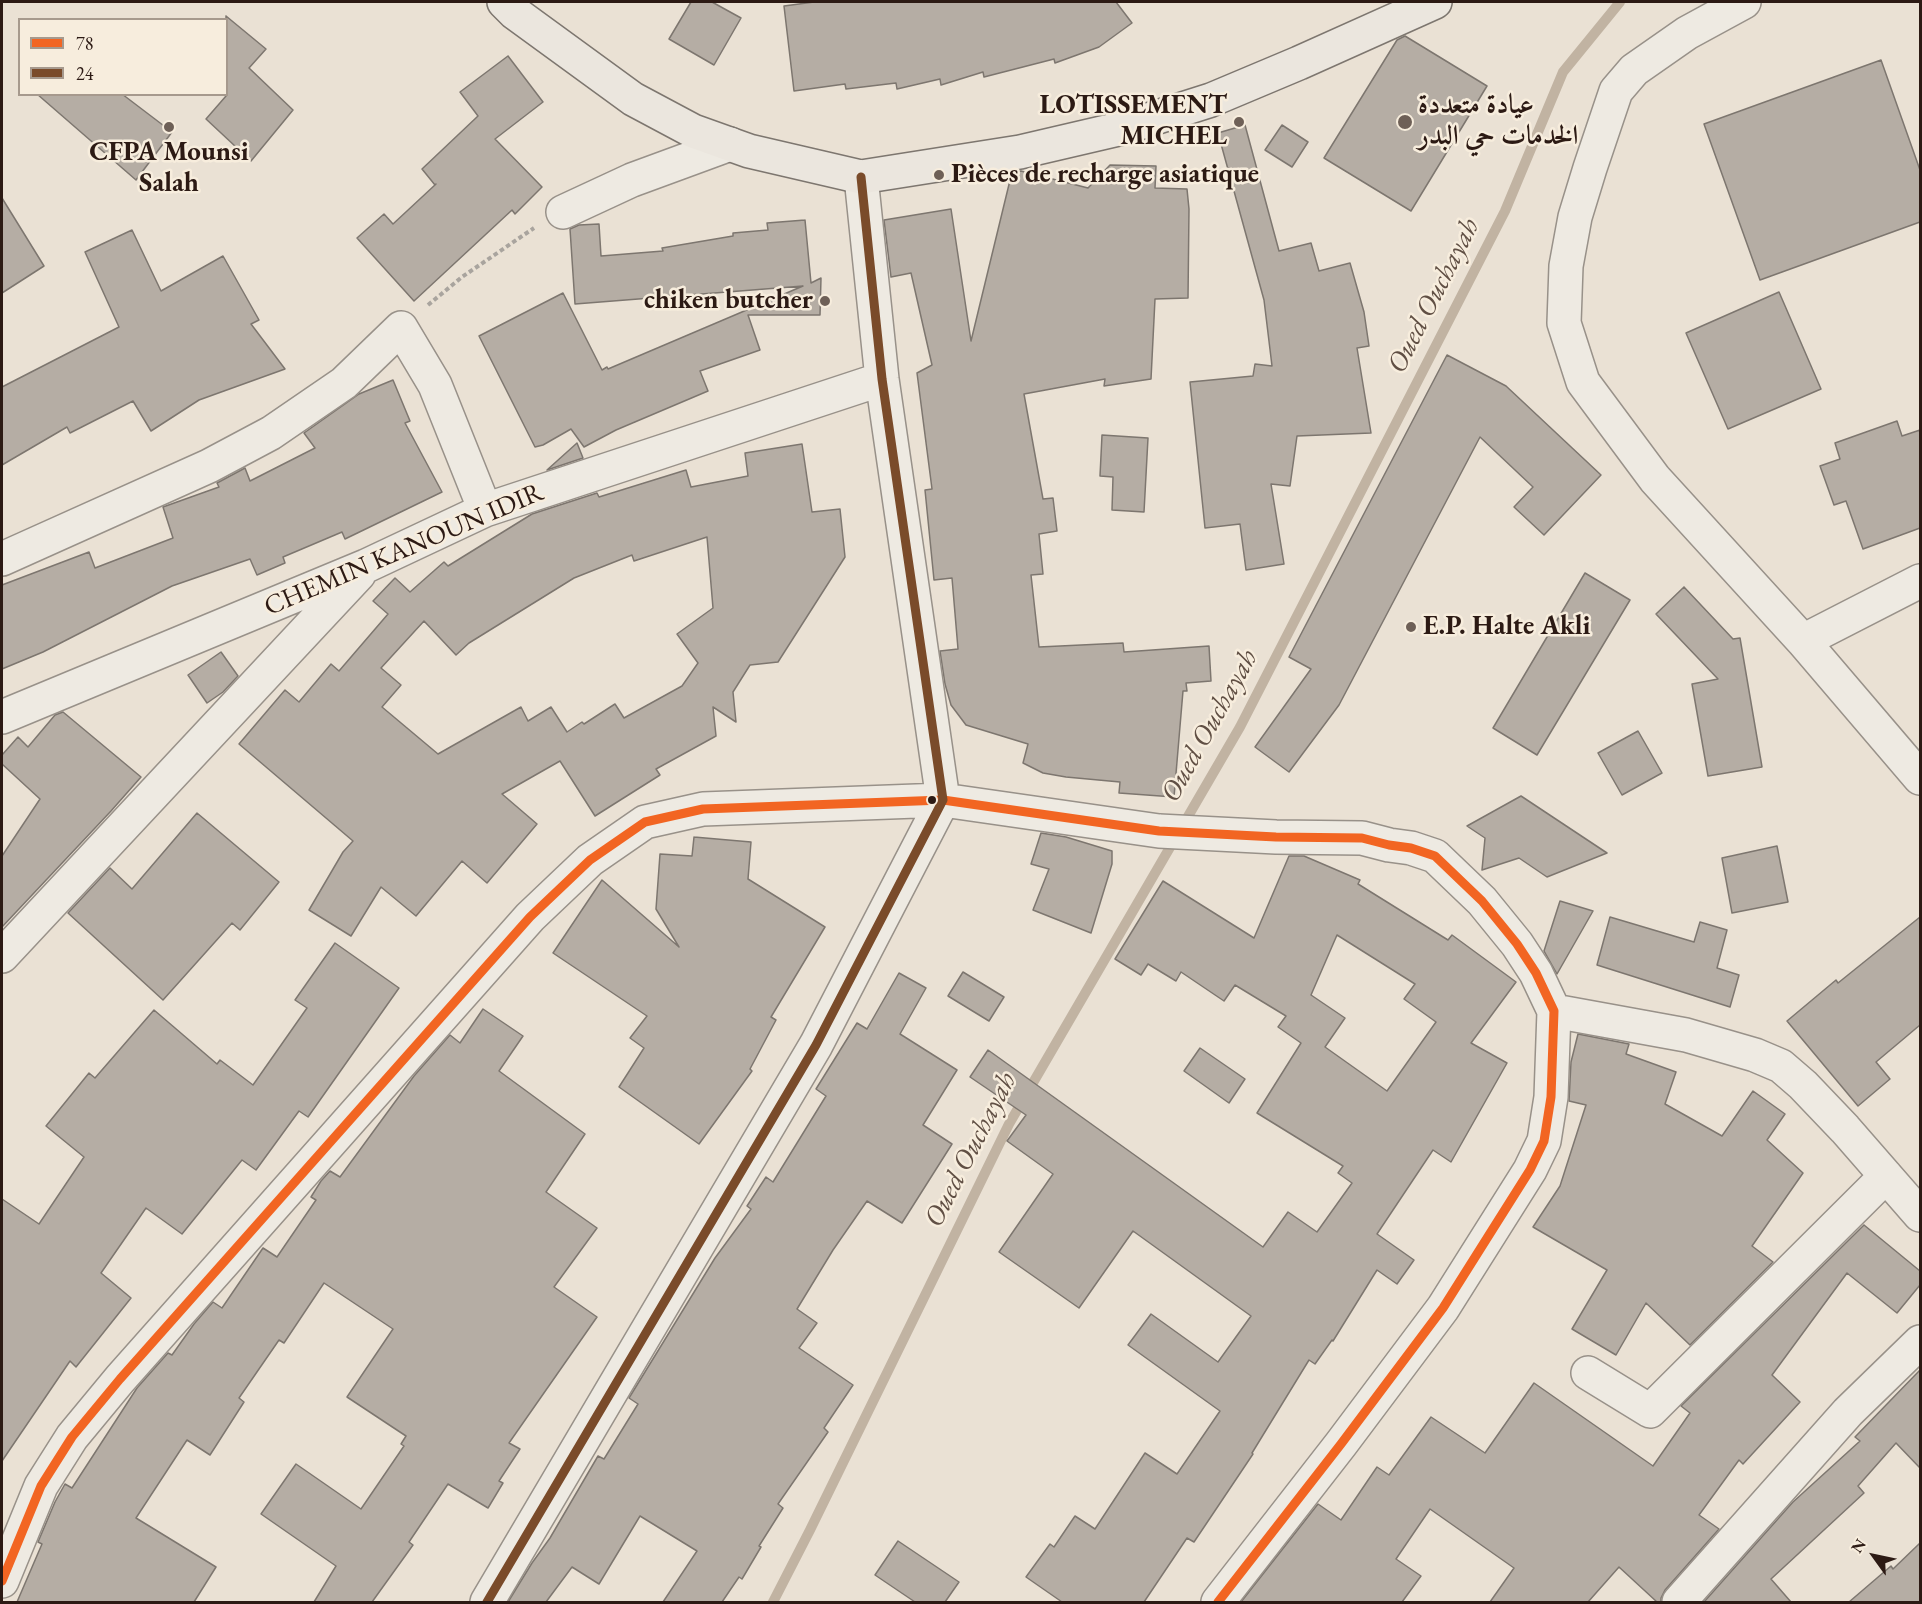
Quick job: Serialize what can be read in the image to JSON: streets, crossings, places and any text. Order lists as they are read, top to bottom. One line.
{"streets":{"street":["CHEMIN KANOUN IDIR"]},"water":["Oued Ouchayah"],"places":["LOTISSEMENT MICHEL","عيادة متعددة الخدمات حي البدر","CFPA Mounsi Salah","Pièces de recharge asiatique","chiken butcher","E.P. Halte Akli"],"lines":["transit line 24","transit line 78"],"legend":["78","24"],"north":"top left"}
